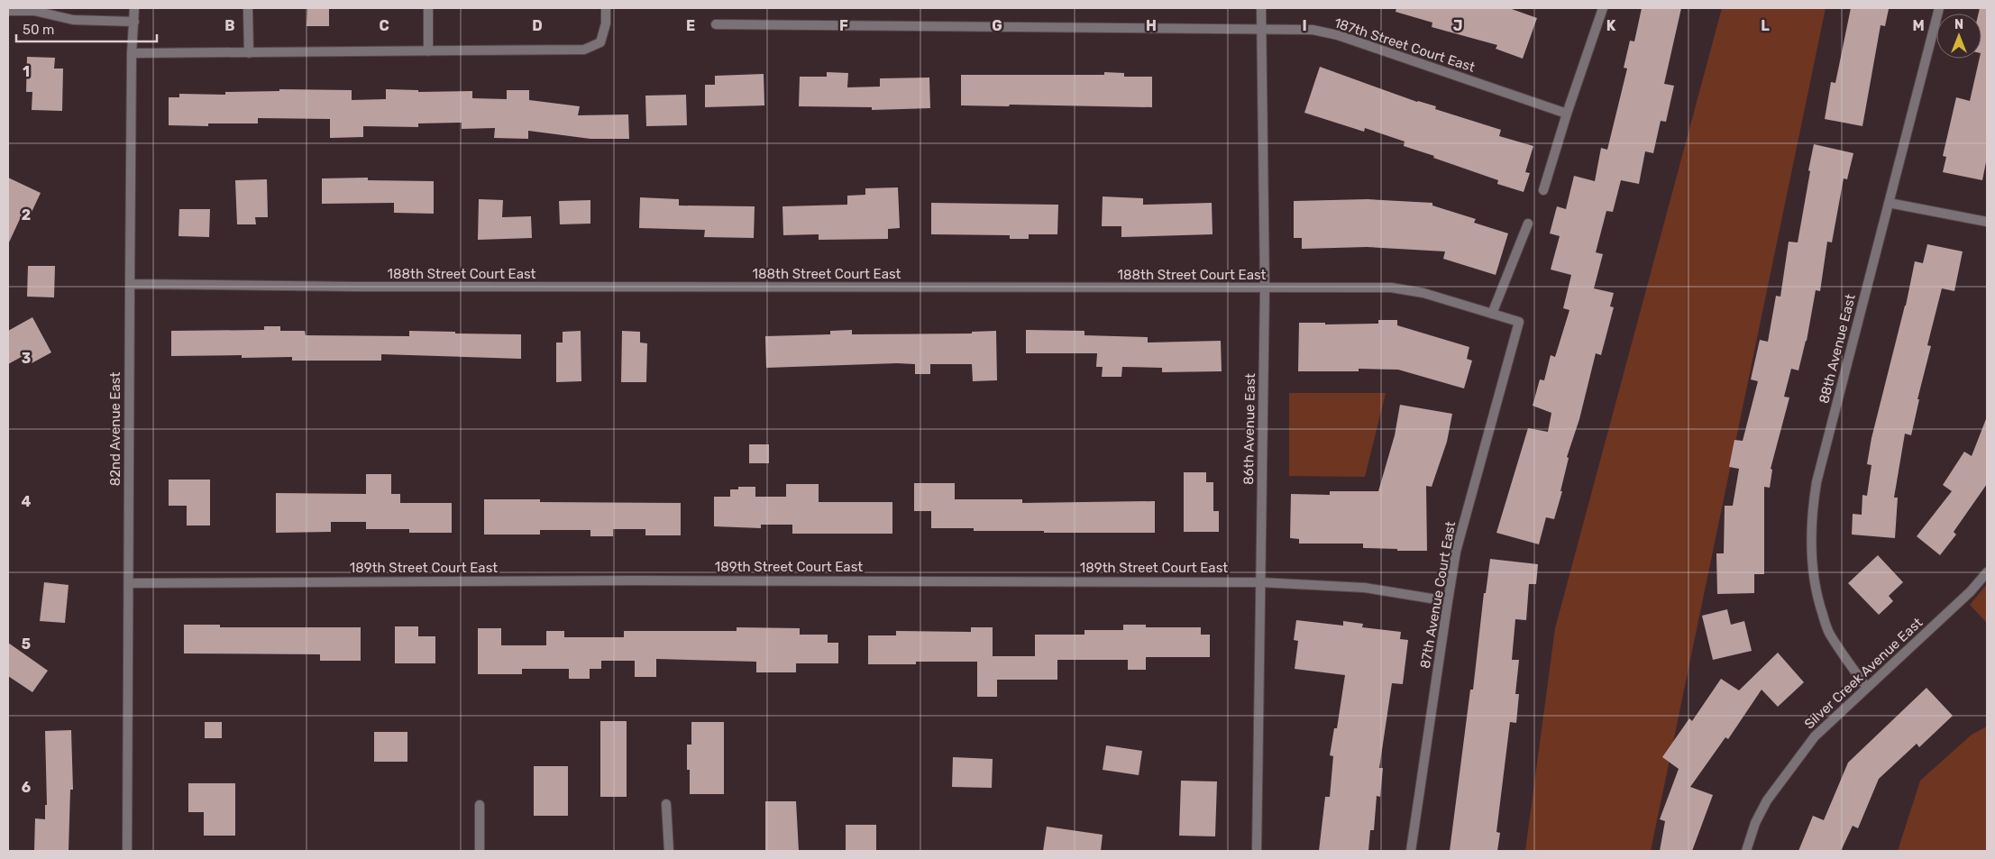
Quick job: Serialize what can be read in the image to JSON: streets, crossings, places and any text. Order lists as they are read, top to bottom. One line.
{"streets":{"street":["187th Street Court East","188th Street Court East","88th Avenue East","82nd Avenue East","86th Avenue East","189th Street Court East","87th Avenue Court East","Silver Creek Avenue East"]},"crossings":[["187th Street Court East","86th Avenue East"],["188th Street Court East","82nd Avenue East"],["188th Street Court East","86th Avenue East"],["188th Street Court East","87th Avenue Court East"],["88th Avenue East","Silver Creek Avenue East"],["82nd Avenue East","189th Street Court East"],["86th Avenue East","189th Street Court East"],["189th Street Court East","87th Avenue Court East"]],"scale_bar":"50 m","north":"top","grid":{"columns":["B","C","D","E","F","G","H","I","J","K","L","M"],"rows":["1","2","3","4","5","6"]}}
